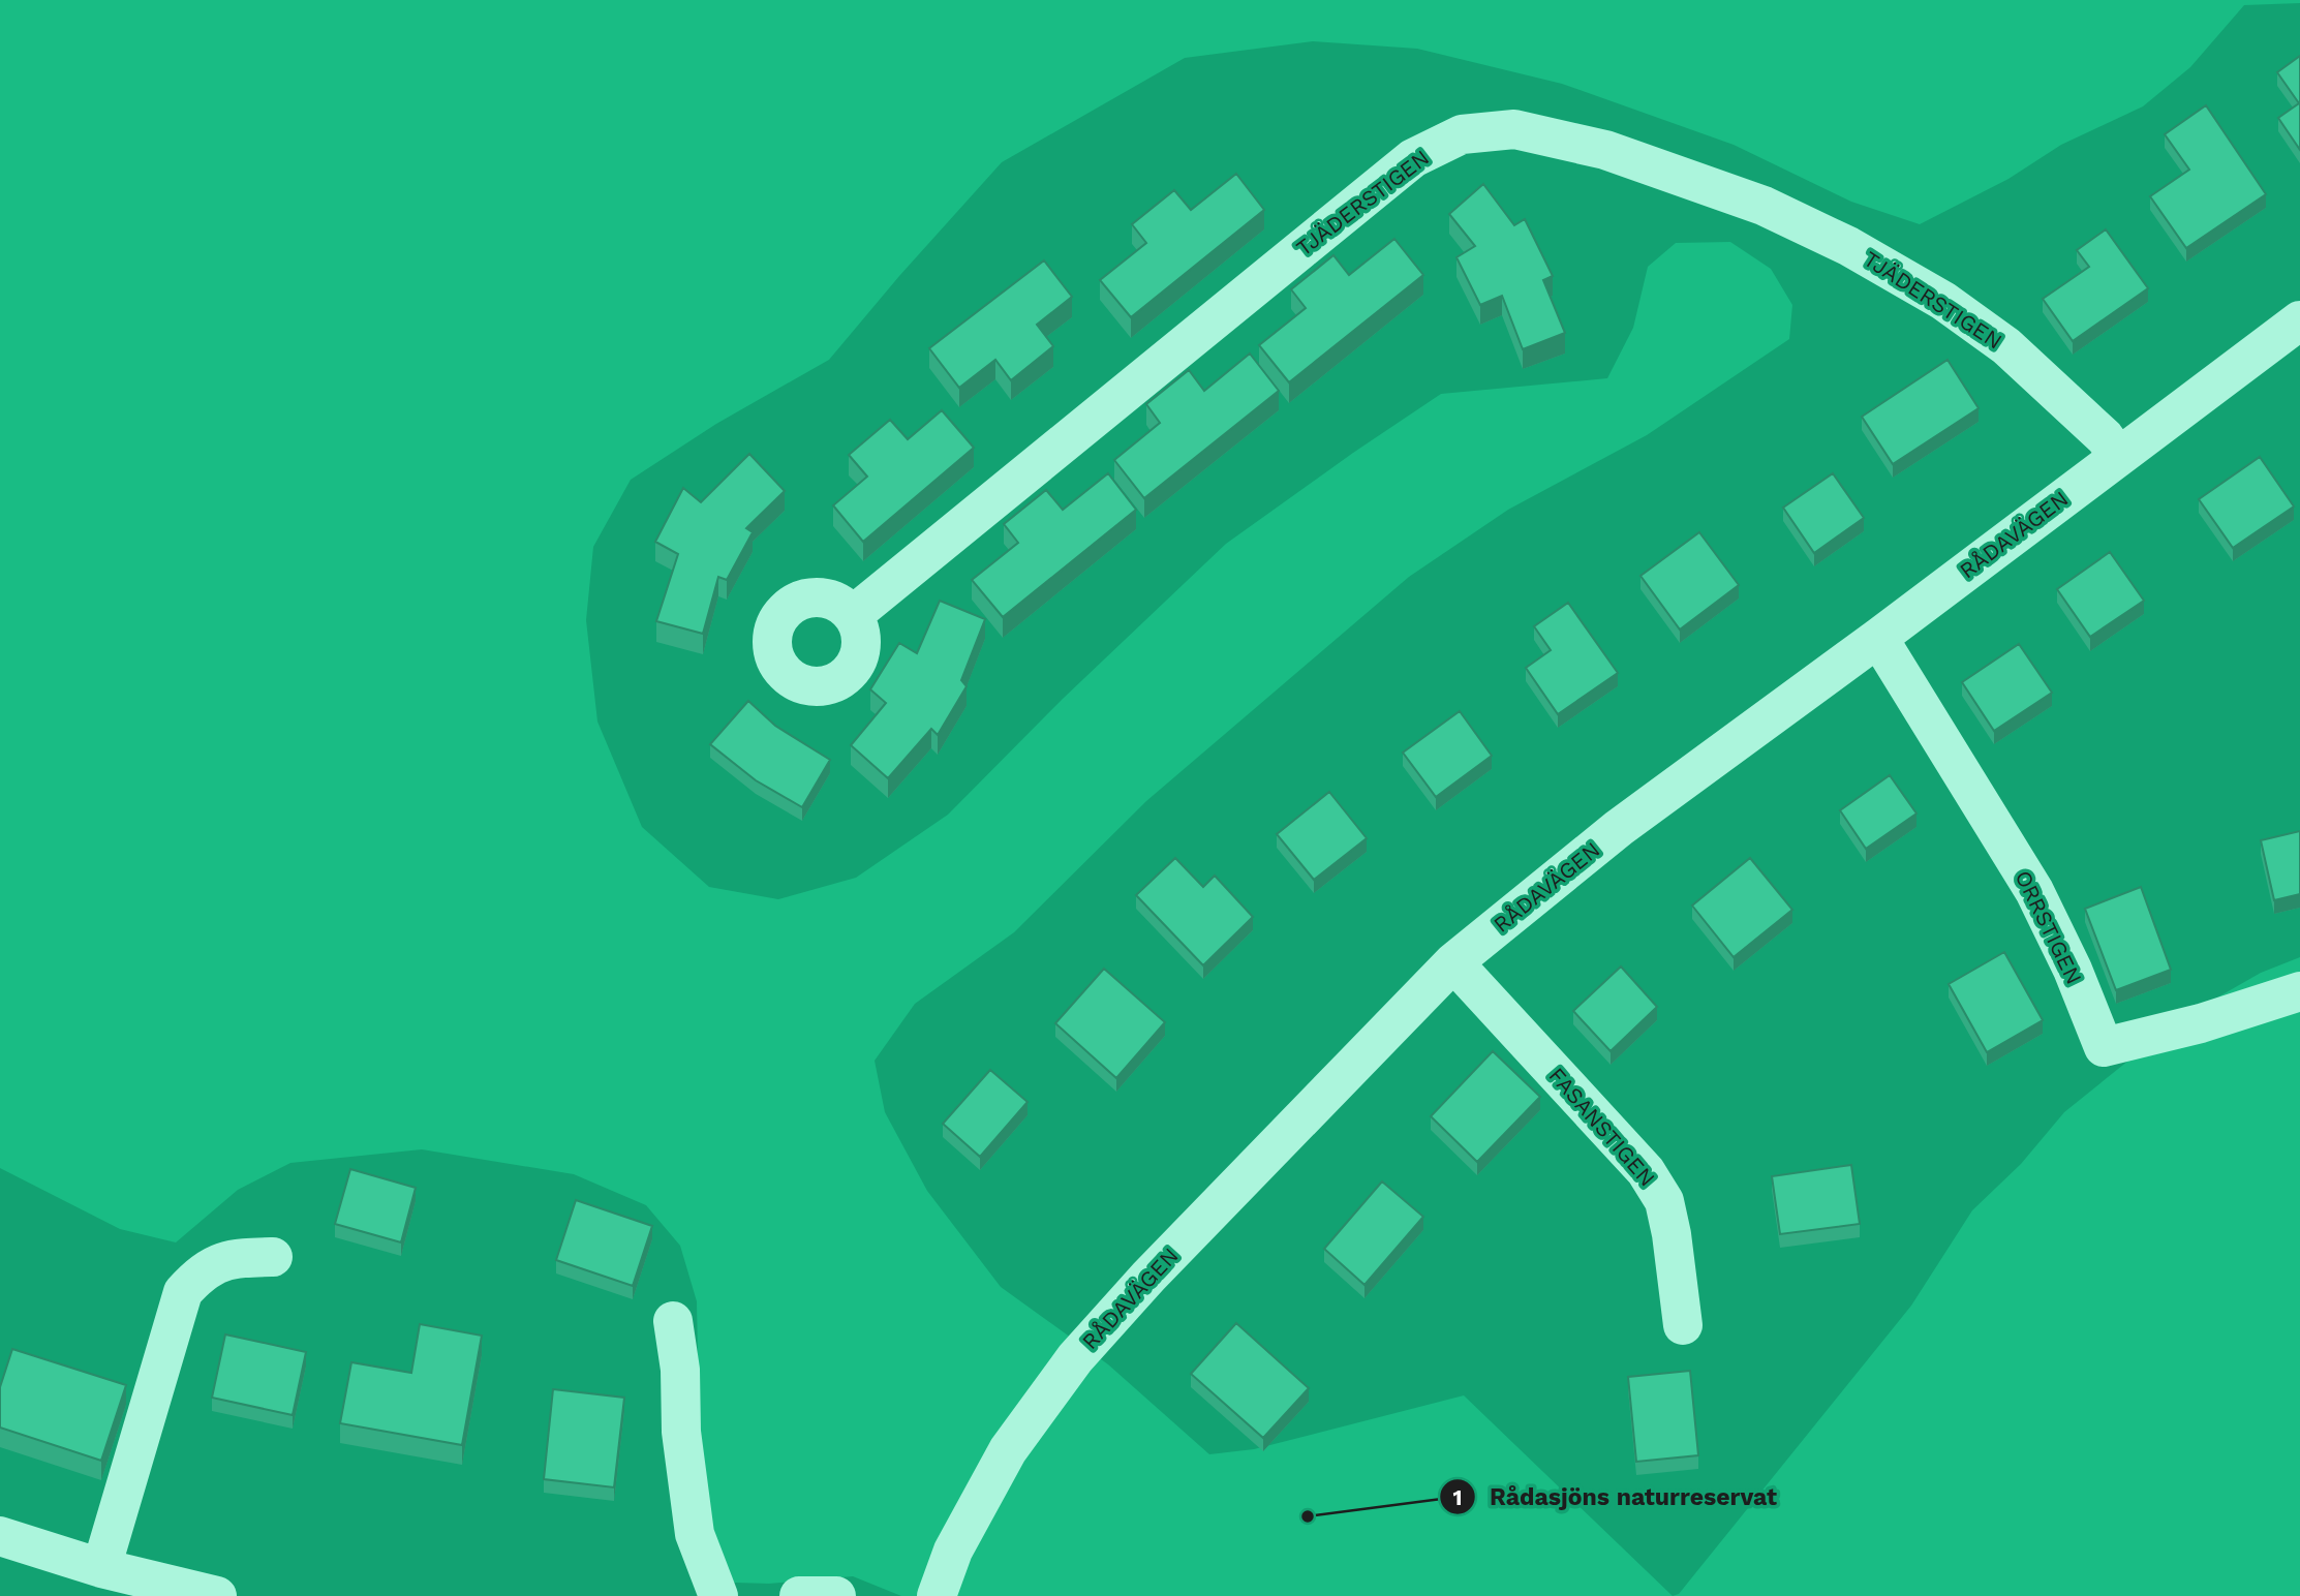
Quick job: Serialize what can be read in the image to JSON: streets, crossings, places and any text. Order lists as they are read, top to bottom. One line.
{"streets":{"street":["TJÄDERSTIGEN","RÅDAVÄGEN","ORRSTIGEN","FASANSTIGEN"]},"crossings":[["TJÄDERSTIGEN","RÅDAVÄGEN"],["RÅDAVÄGEN","ORRSTIGEN"],["RÅDAVÄGEN","FASANSTIGEN"]],"places":["Rådasjöns naturreservat"]}
